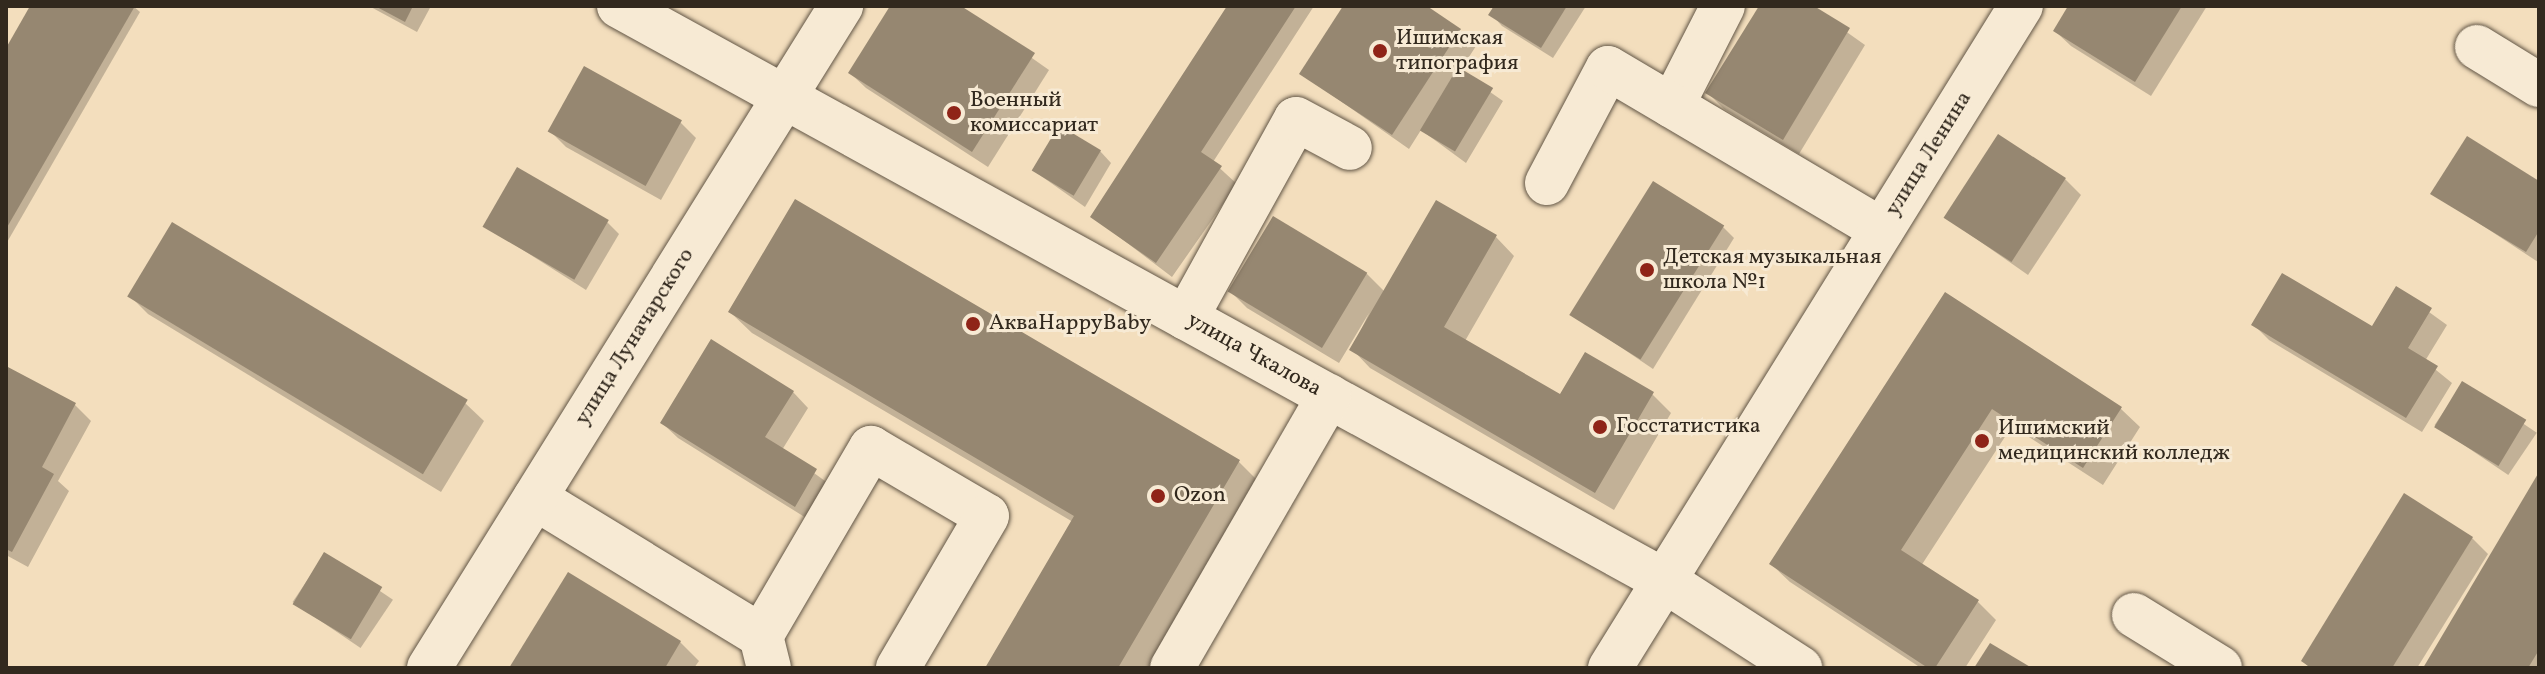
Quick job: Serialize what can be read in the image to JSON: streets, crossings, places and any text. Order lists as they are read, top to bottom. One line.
{"streets":{"street":["улица Ленина","улица Луначарского","улица Чкалова"]},"crossings":[["улица Ленина","улица Чкалова"],["улица Луначарского","улица Чкалова"]],"places":["Ишимская типография","Военный комиссариат","Детская музыкальная школа №1","АкваHappyBaby","Госстатистика","Ишимский медицинский колледж","Ozon"]}
